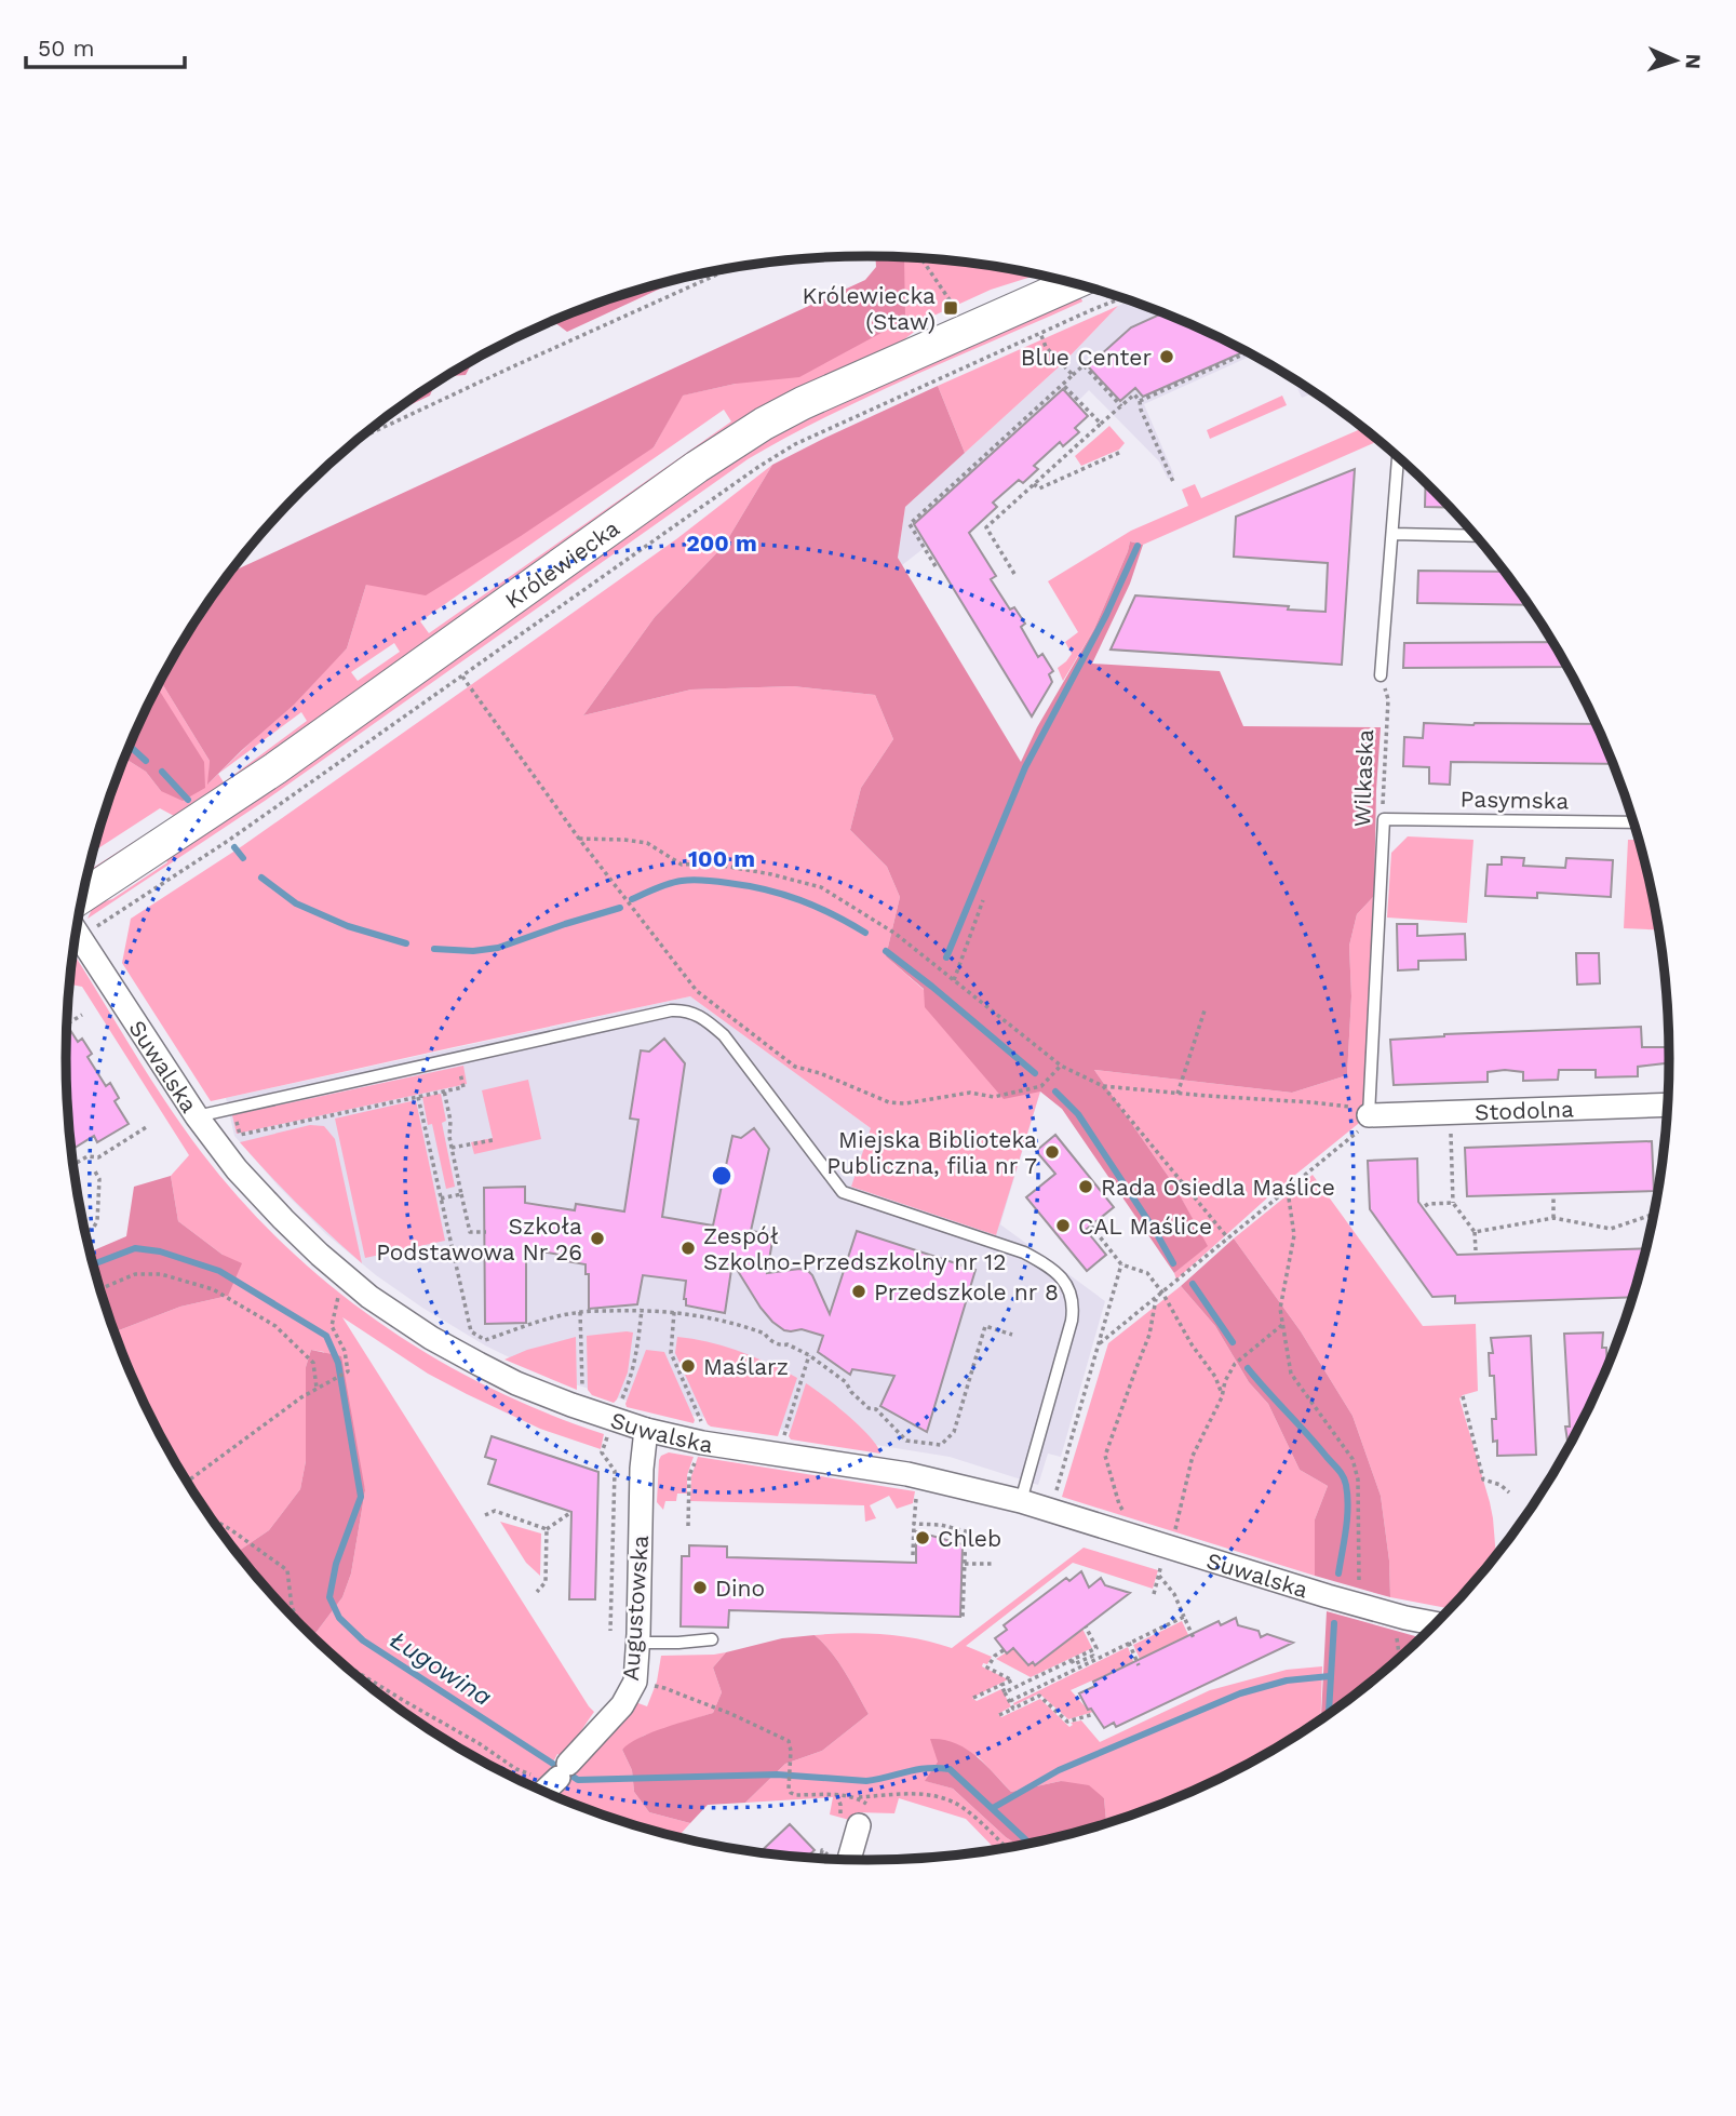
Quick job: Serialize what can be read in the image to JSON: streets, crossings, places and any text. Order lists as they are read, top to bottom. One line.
{"streets":{"street":["Królewiecka","Suwalska","Stodolna","Augustowska"],"lane":["Wilkaska","Pasymska"]},"crossings":[["Wilkaska","Pasymska"],["Wilkaska","Stodolna"],["Suwalska","Augustowska"]],"water":["Ługowina"],"places":{"transit":["Królewiecka (Staw)"],"other":["Blue Center","Miejska Biblioteka Publiczna, filia nr 7","Rada Osiedla Maślice","CAL Maślice","Szkoła Podstawowa Nr 26","Zespół Szkolno-Przedszkolny nr 12","Przedszkole nr 8","Maślarz","Chleb","Dino"]},"scale_bar":"50 m","north":"right","rings":["200 m","100 m"]}
